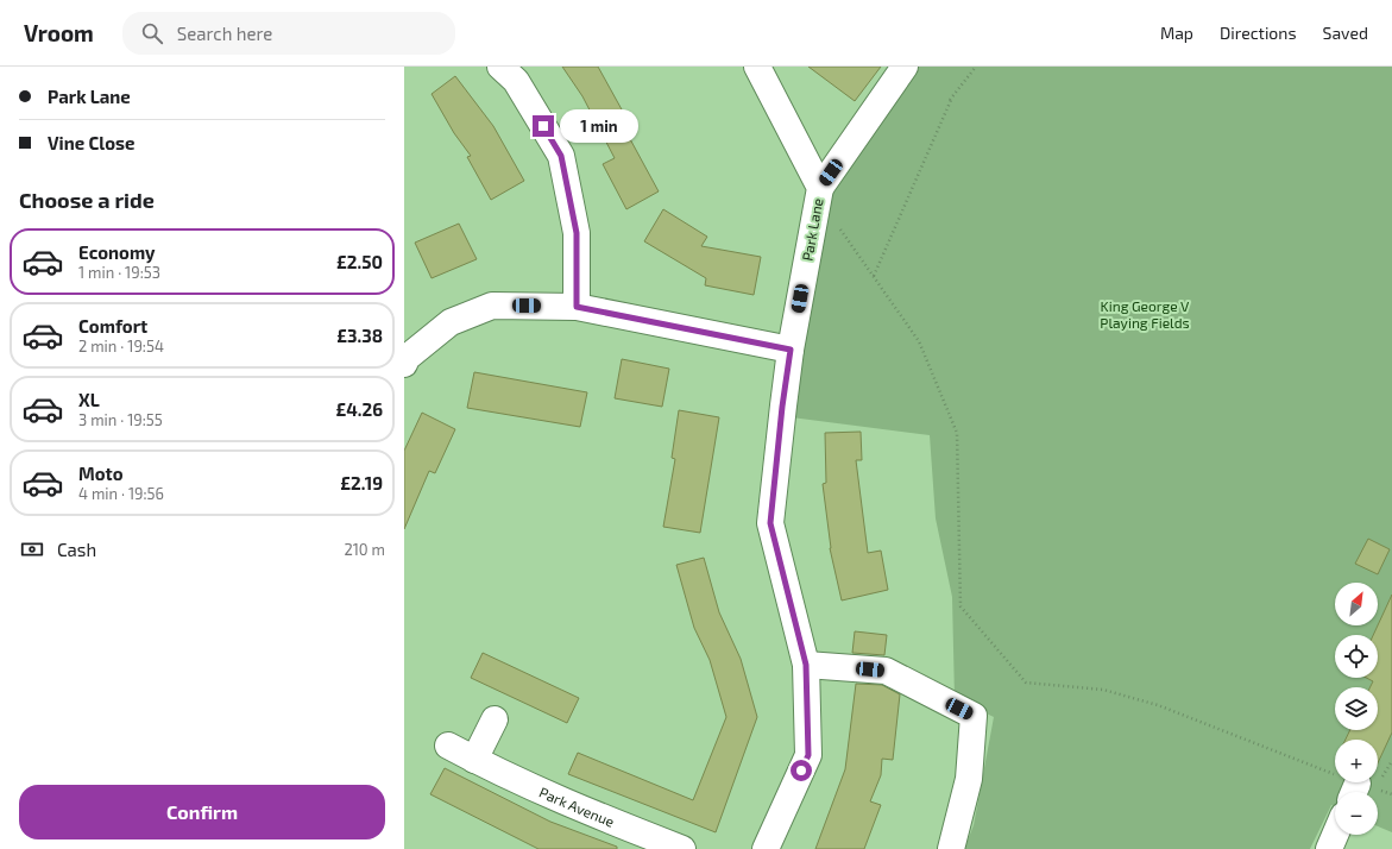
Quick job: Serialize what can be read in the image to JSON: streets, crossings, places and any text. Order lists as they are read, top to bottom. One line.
{"streets":{"street":["Park Lane","Park Avenue"]},"parks":["King George V Playing Fields"],"north":"top right","page":{"header":"Vroom","search":"Search here","nav":["Map","Directions","Saved"],"banner":["Park Lane","Vine Close"],"bubble":"1 min","heading":"Choose a ride","list":[{"name":"Economy","note":"1 min · 19:53","value":"£2.50"},{"name":"Comfort","note":"2 min · 19:54","value":"£3.38"},{"name":"XL","note":"3 min · 19:55","value":"£4.26"},{"name":"Moto","note":"4 min · 19:56","value":"£2.19"}],"pay":["Cash","210 m"],"map_buttons":["+","−"],"buttons":"Confirm"}}
